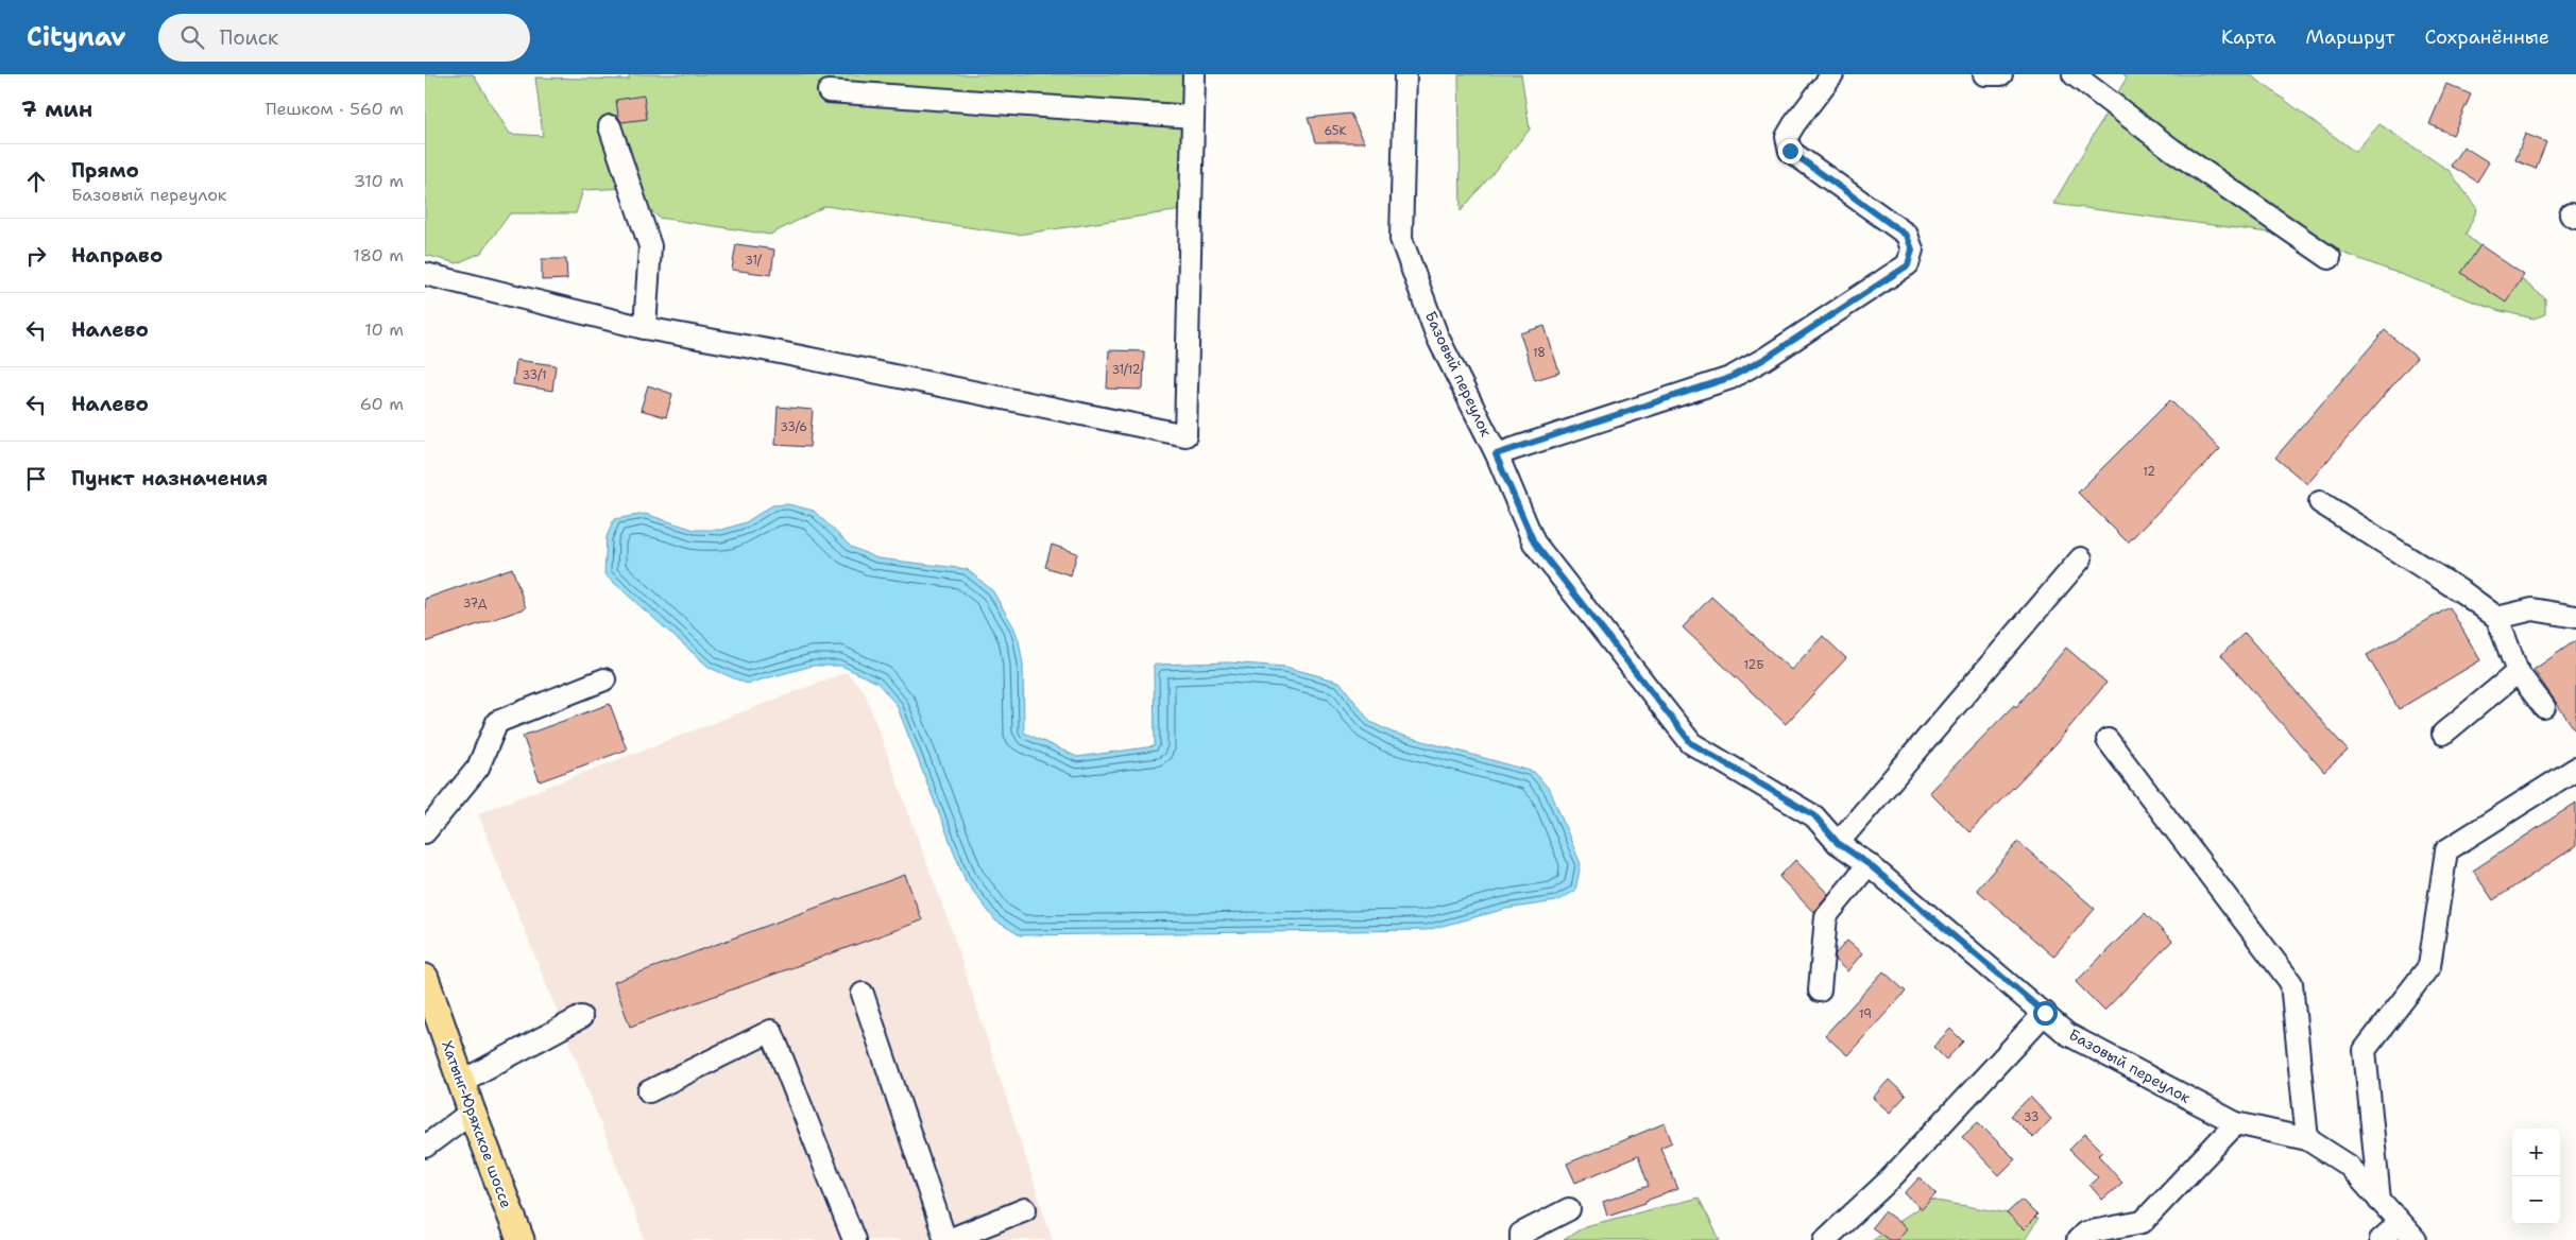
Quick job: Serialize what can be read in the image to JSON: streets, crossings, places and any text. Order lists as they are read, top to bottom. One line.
{"streets":{"main road":["Хатынг-Юряхское шоссе"],"street":["Базовый переулок"]},"house_numbers":["65К","31/","18","31/12","33/1","33/6","12","37Д","12Б","19","33"],"page":{"header":"Citynav","search":"Поиск","nav":["Карта","Маршрут","Сохранённые"],"heading":["7 мин","Пешком · 560 m"],"list":[["Прямо","Базовый переулок","310 m"],["Направо","180 m"],["Налево","10 m"],["Налево","60 m"],"Пункт назначения"],"map_buttons":["+","−"]}}
